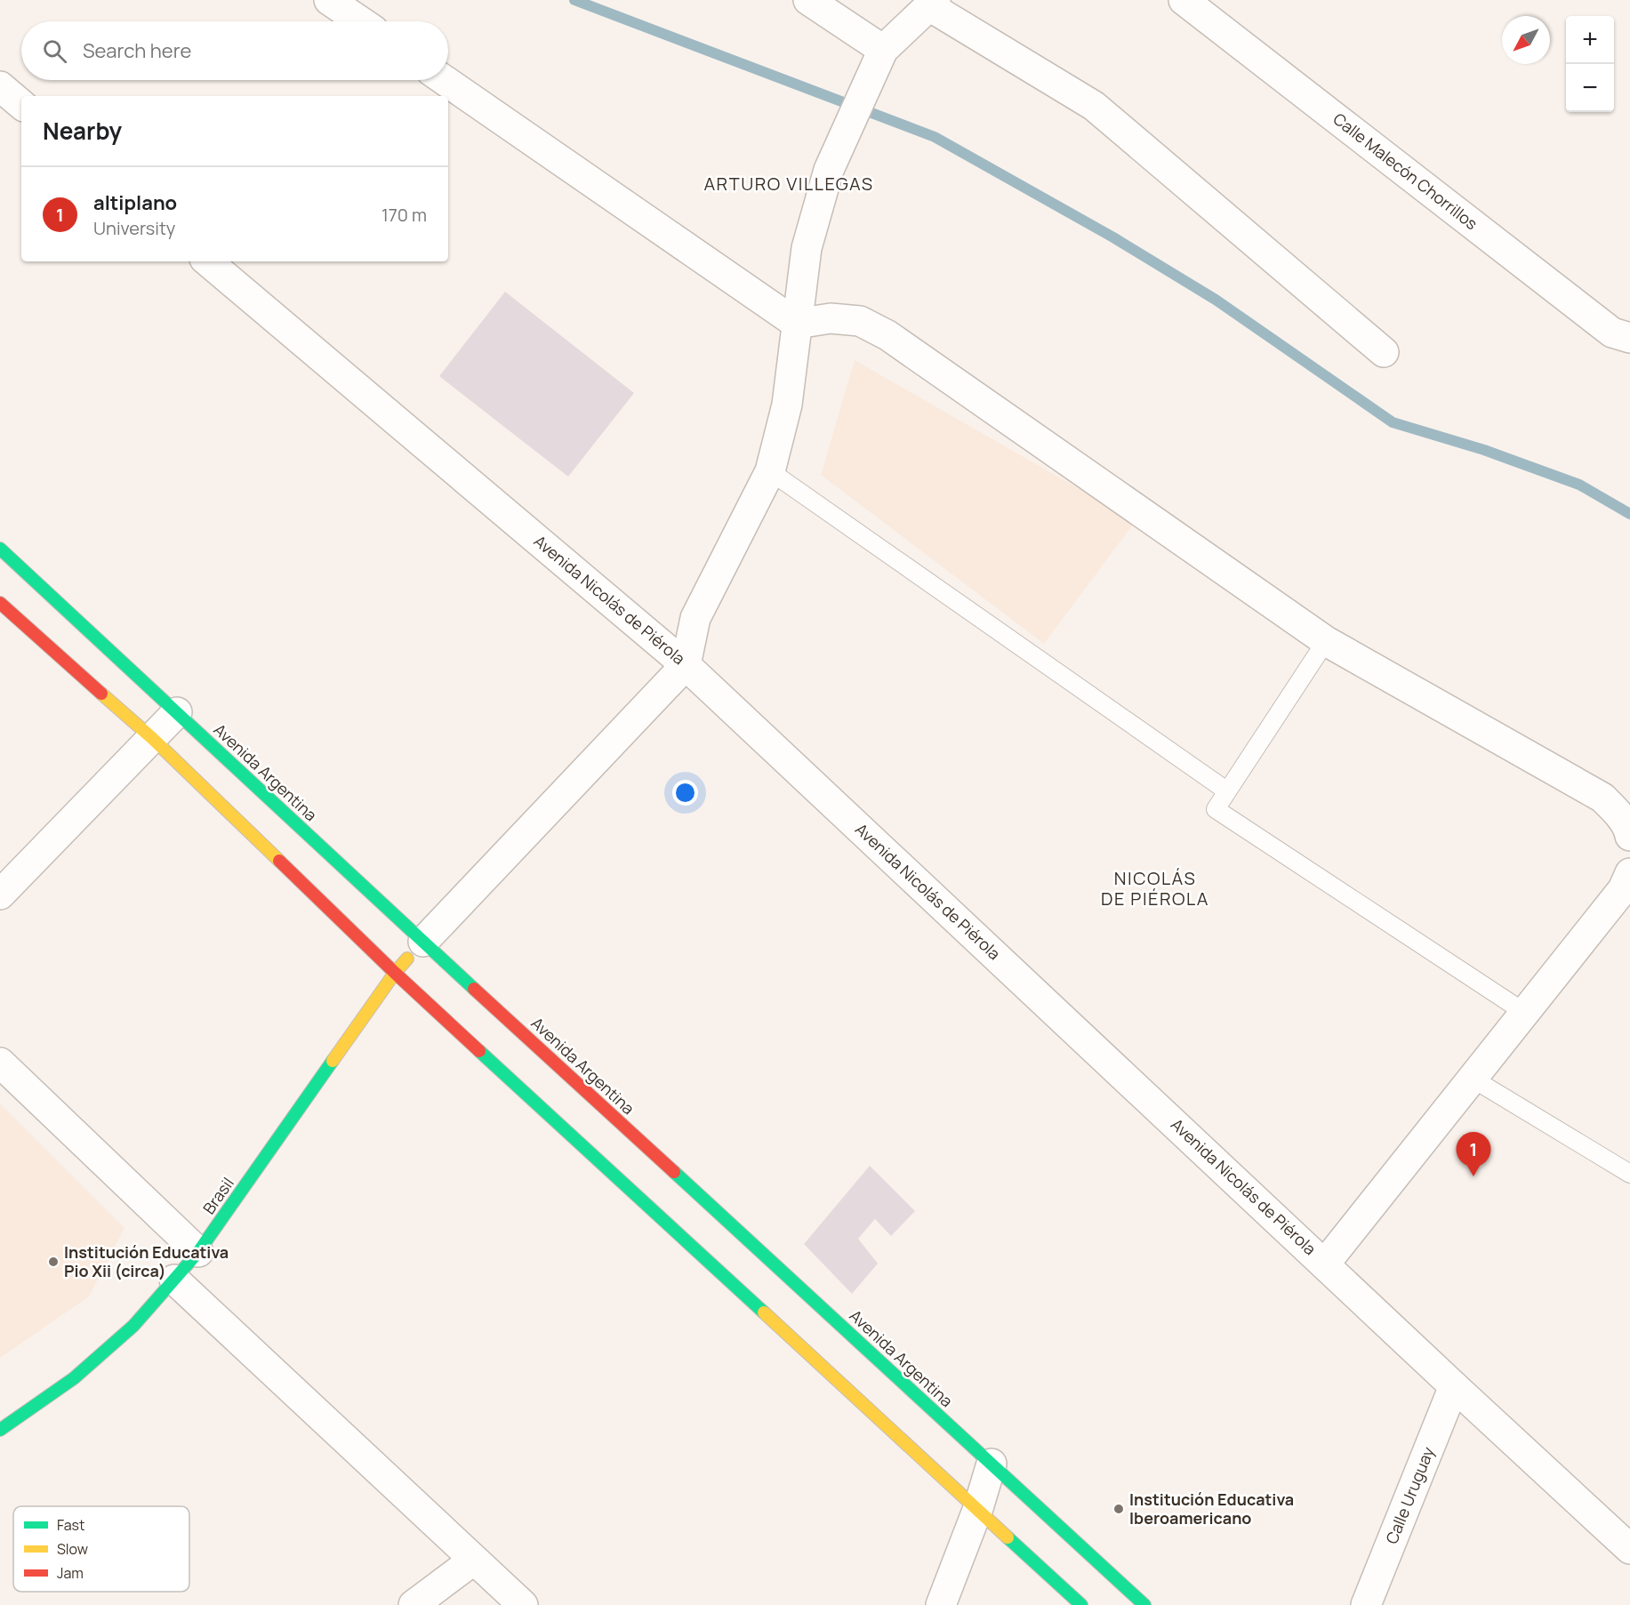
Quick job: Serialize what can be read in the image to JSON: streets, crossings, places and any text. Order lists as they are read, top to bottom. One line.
{"streets":{"street":["Calle Malecón Chorrillos","Avenida Nicolás de Piérola","Avenida Argentina","Brasil","Calle Uruguay"]},"crossings":[["Avenida Nicolás de Piérola","Calle Uruguay"],["Avenida Argentina","Brasil"]],"districts":["ARTURO VILLEGAS","NICOLÁS DE PIÉROLA"],"places":["Institución Educativa Pio Xii (circa)","Institución Educativa Iberoamericano"],"legend":["Fast","Slow","Jam"],"north":"bottom left","page":{"map_buttons":["+","−"],"search":"Search here","heading":"Nearby","list":[{"mark":"1","name":"altiplano","note":"University","value":"170 m"}],"pins":"1"}}
